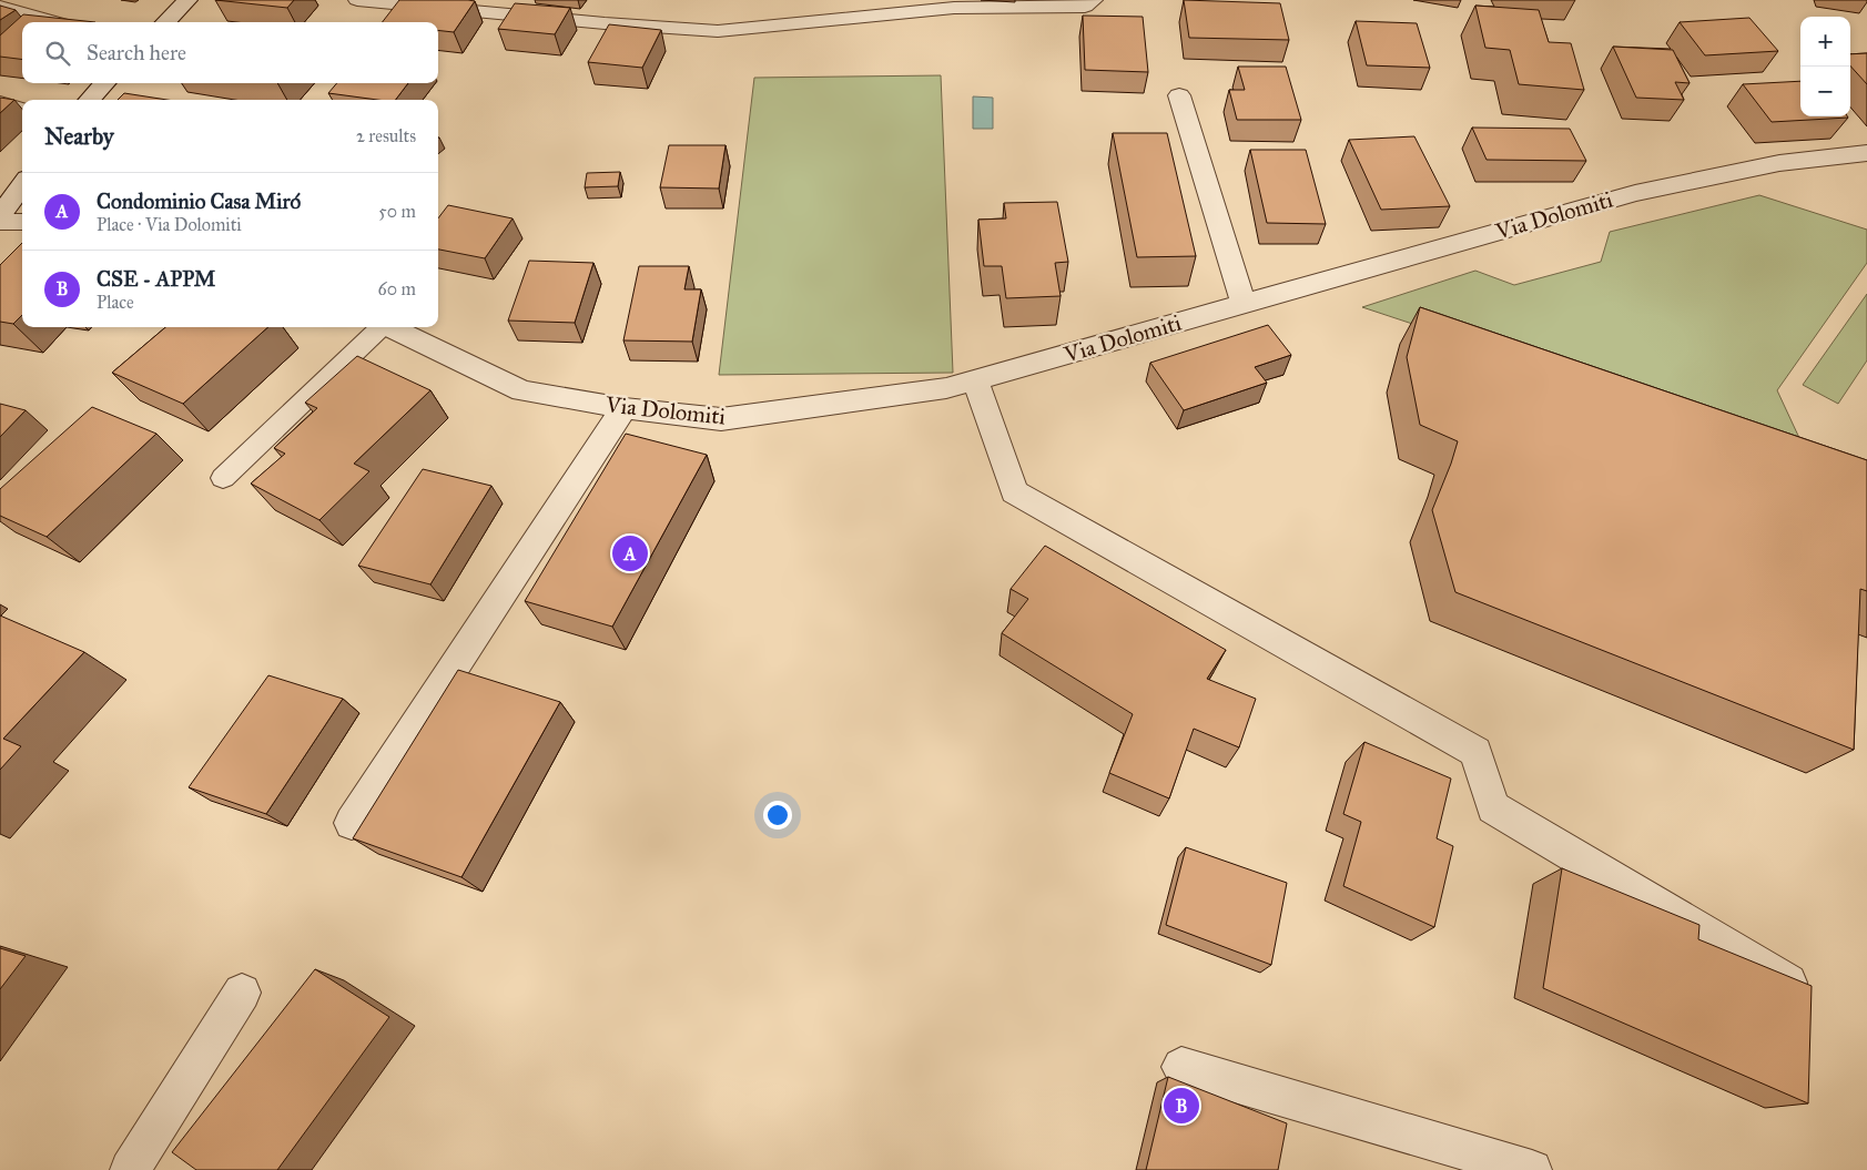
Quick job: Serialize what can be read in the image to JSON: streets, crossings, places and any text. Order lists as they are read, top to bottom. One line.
{"streets":{"street":["Via Dolomiti"]},"page":{"map_buttons":["+","−"],"search":"Search here","heading":["Nearby","2 results"],"list":[{"mark":"A","name":"Condominio Casa Miró","note":"Place · Via Dolomiti","value":"50 m"},{"mark":"B","name":"CSE - APPM","note":"Place","value":"60 m"}],"pins":["A","B"]}}
